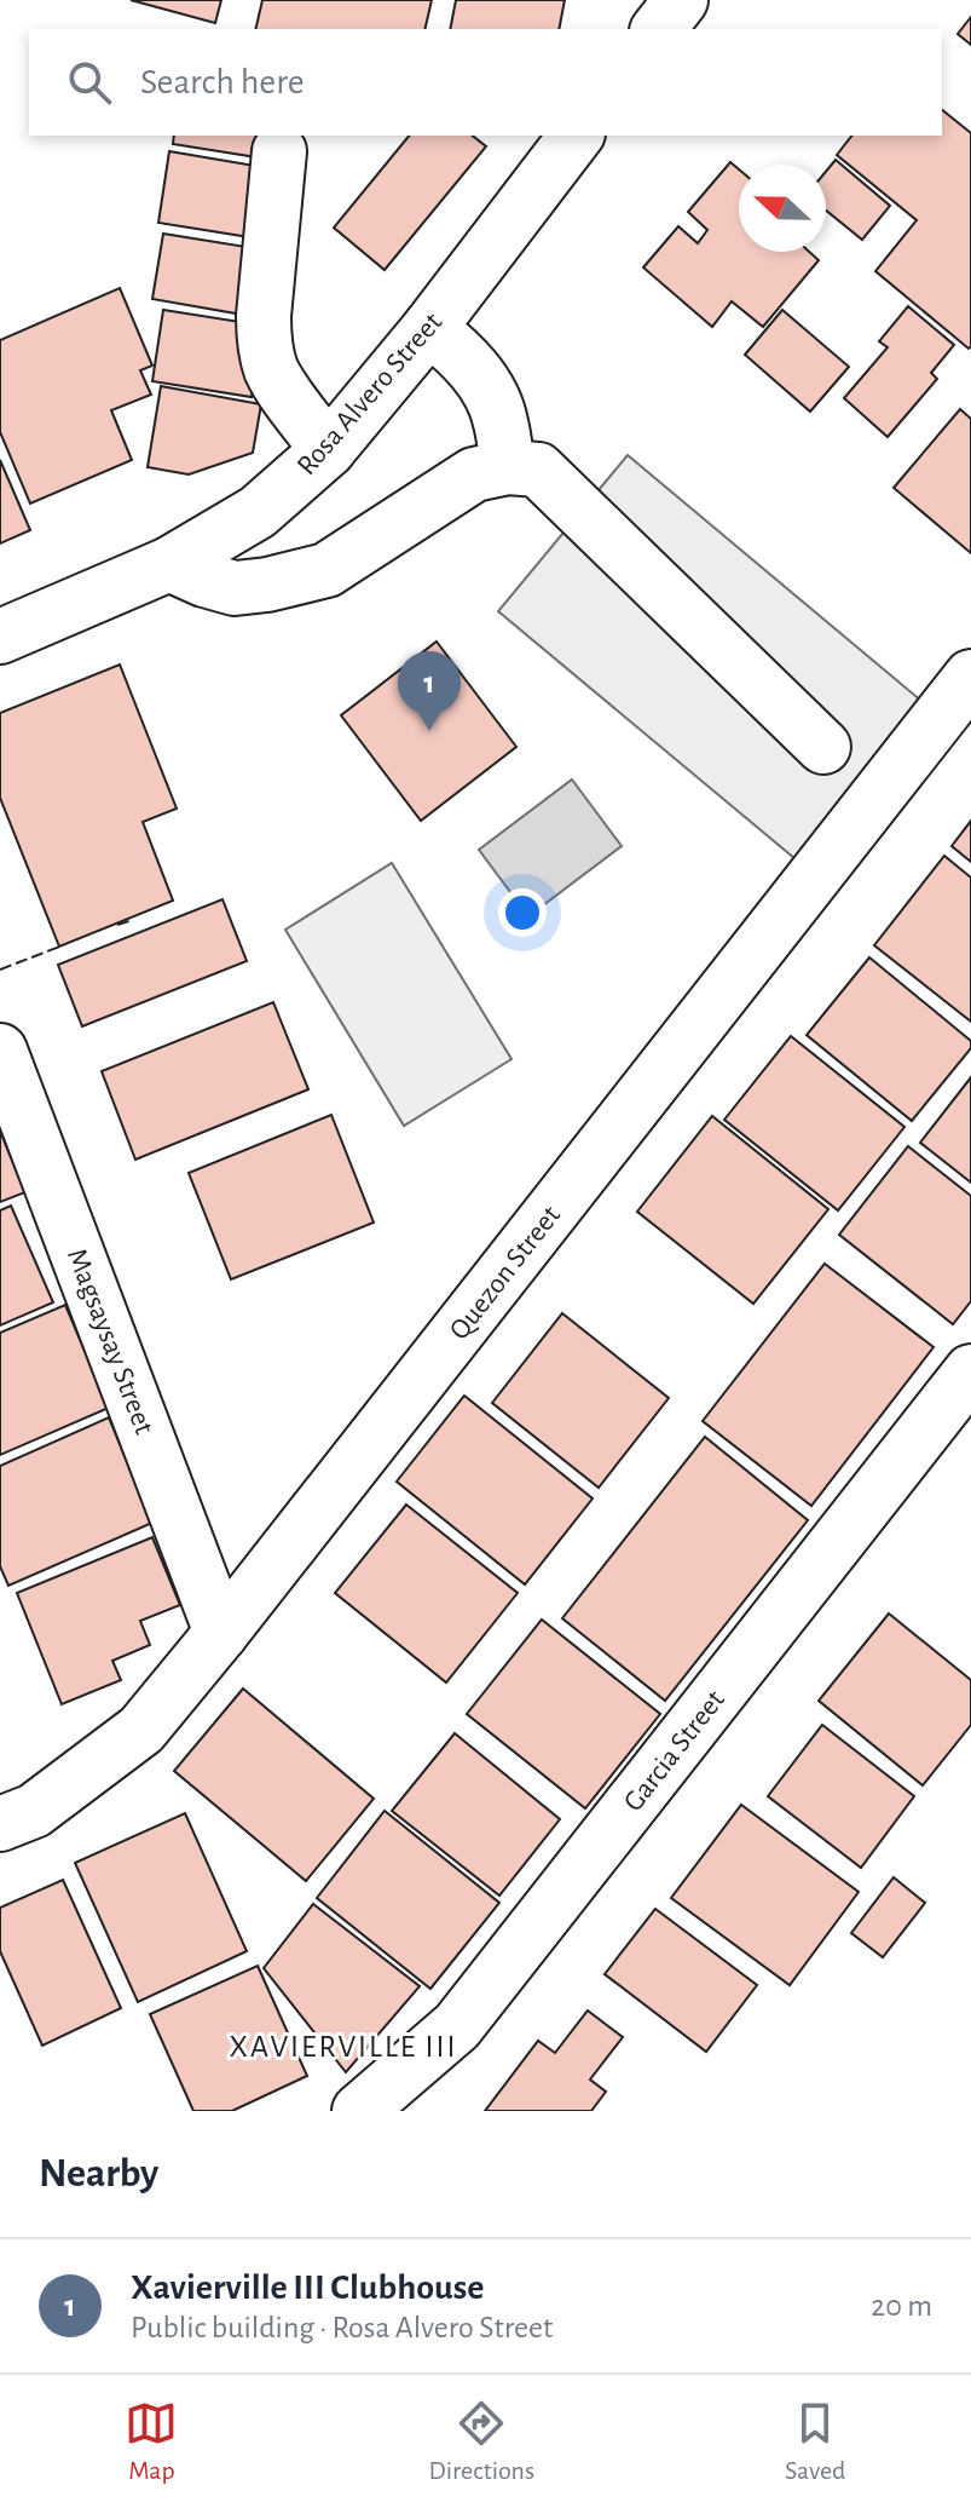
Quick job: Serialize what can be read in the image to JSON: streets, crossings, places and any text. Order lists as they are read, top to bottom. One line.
{"streets":{"street":["Rosa Alvero Street","Quezon Street","Magsaysay Street","Garcia Street"]},"crossings":[["Quezon Street","Magsaysay Street"]],"districts":["XAVIERVILLE III"],"north":"left","page":{"search":"Search here","pins":"1","heading":"Nearby","list":[{"mark":"1","name":"Xavierville III Clubhouse","note":"Public building · Rosa Alvero Street","value":"20 m"}],"nav":["Map","Directions","Saved"]}}
